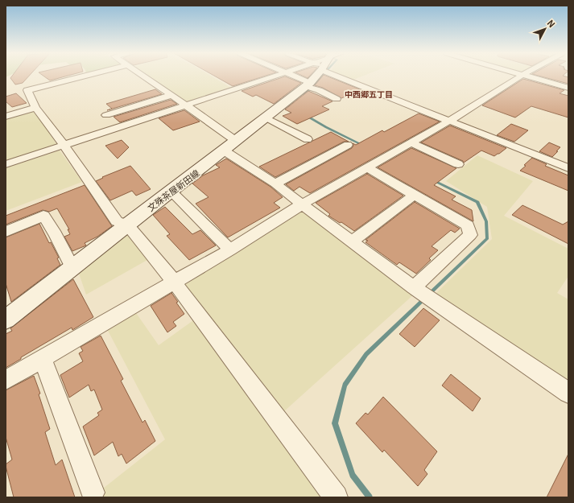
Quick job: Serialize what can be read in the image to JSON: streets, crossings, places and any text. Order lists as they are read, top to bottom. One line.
{"streets":{"main road":["文殊茶屋新田線"]},"districts":["中西郷五丁目"],"north":"top right"}
